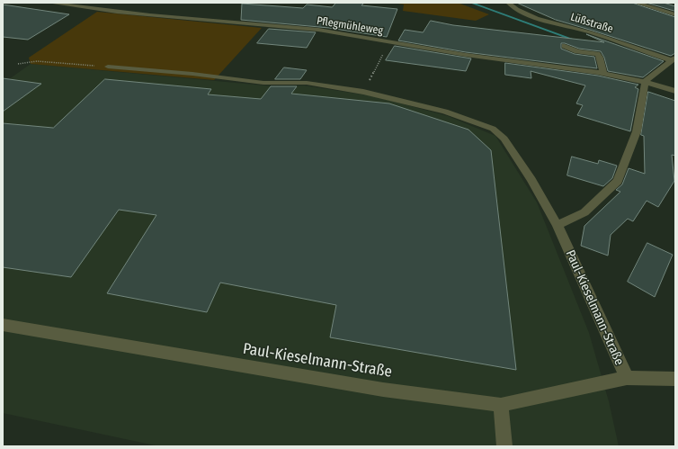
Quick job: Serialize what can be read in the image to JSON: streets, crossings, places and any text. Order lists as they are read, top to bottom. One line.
{"streets":{"street":["Lüßstraße","Pflegmühleweg","Paul-Kieselmann-Straße"]}}
